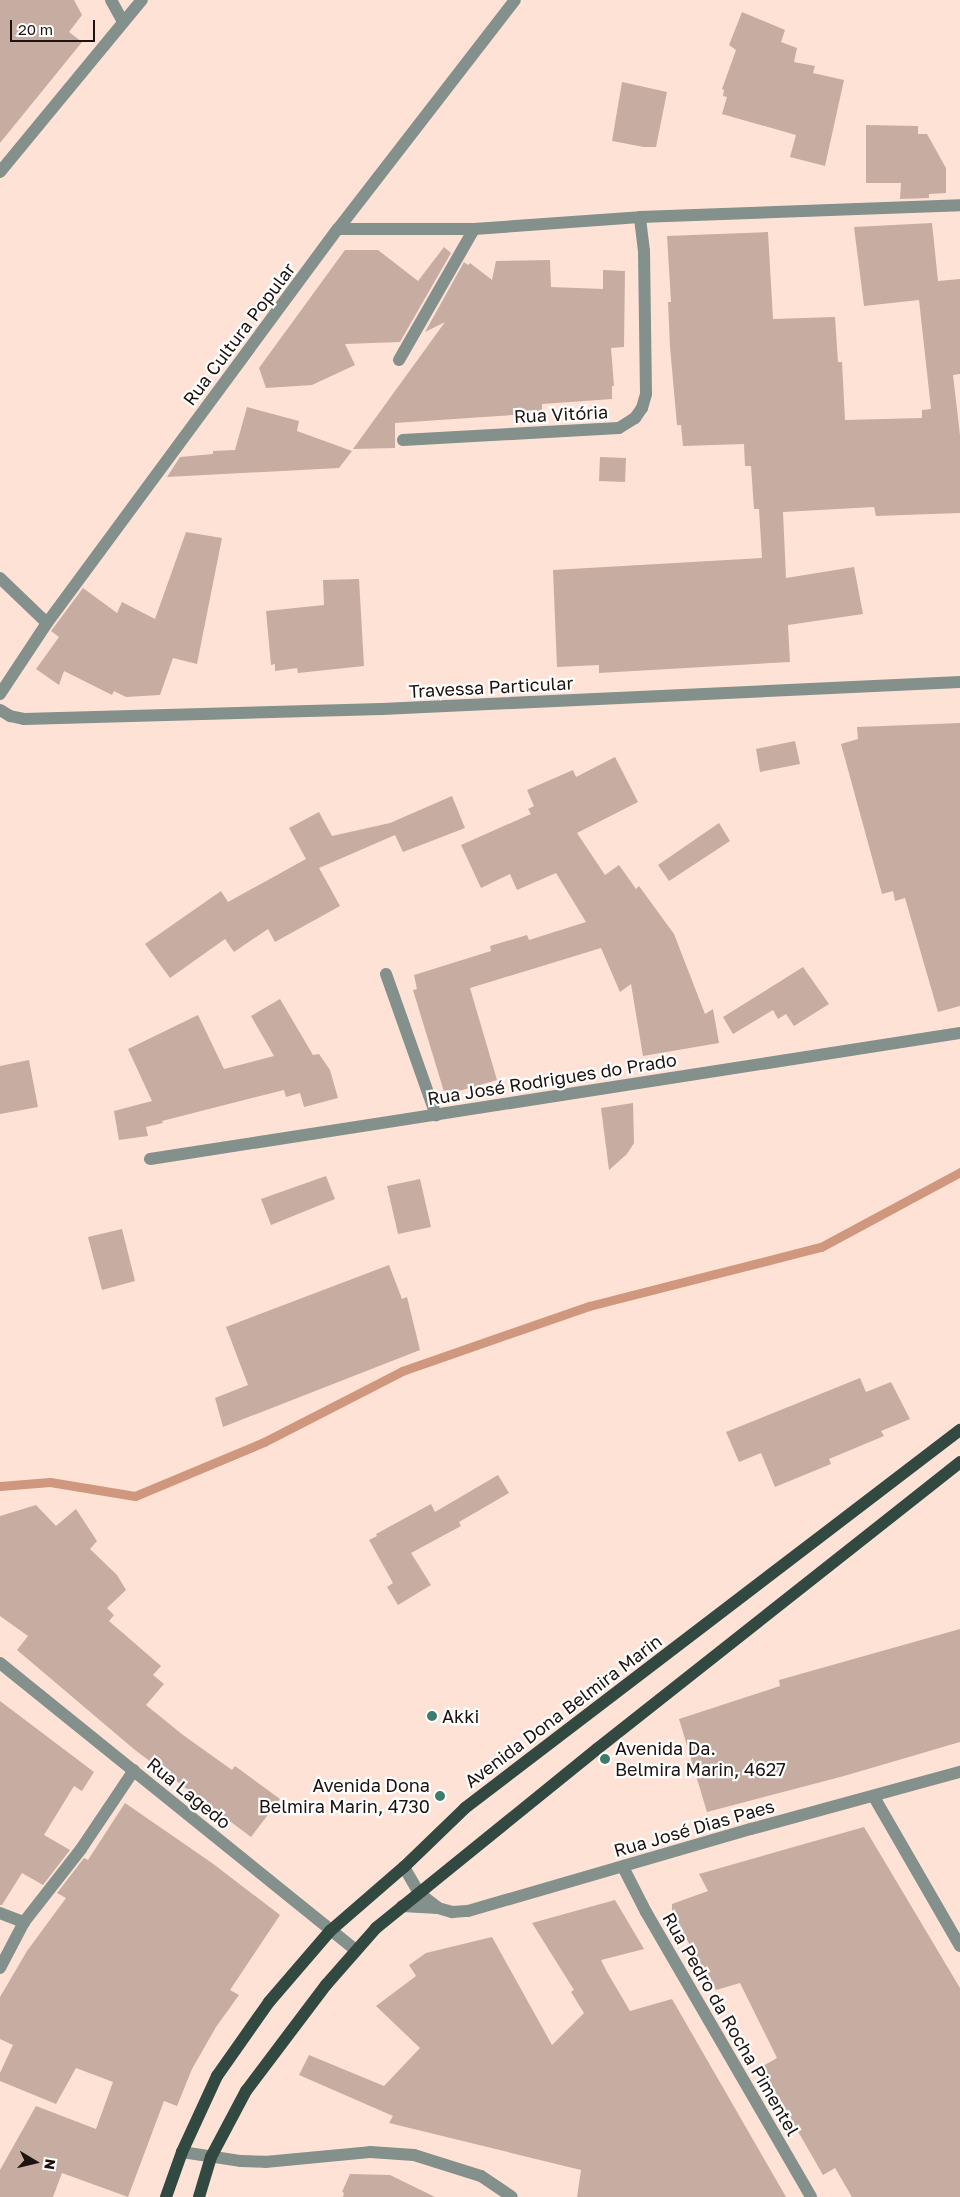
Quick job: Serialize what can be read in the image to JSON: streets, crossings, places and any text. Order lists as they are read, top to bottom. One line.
{"streets":{"main road":["Avenida Dona Belmira Marin"],"street":["Rua Cultura Popular","Rua Vitória","Travessa Particular","Rua José Rodrigues do Prado","Rua Lagedo","Rua José Dias Paes","Rua Pedro da Rocha Pimentel"]},"crossings":[["Avenida Dona Belmira Marin","Rua Lagedo"],["Rua José Dias Paes","Rua Pedro da Rocha Pimentel"]],"places":["Akki","Avenida Da. Belmira Marin, 4627","Avenida Dona Belmira Marin, 4730"],"scale_bar":"20 m","north":"right"}
